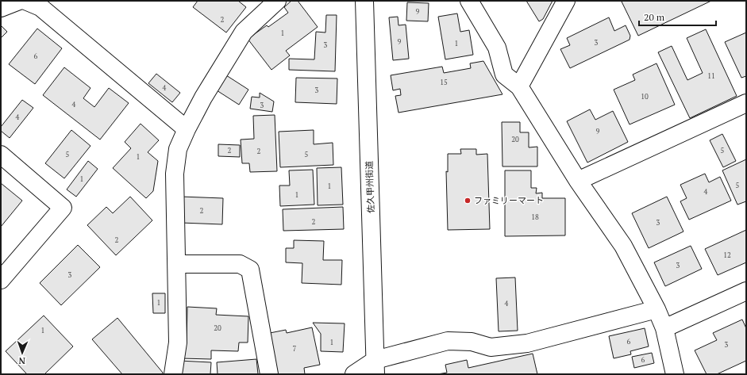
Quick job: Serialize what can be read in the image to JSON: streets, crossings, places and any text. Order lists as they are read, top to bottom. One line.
{"streets":{"street":["佐久甲州街道"]},"places":["ファミリーマート"],"house_numbers":["9","2","1","9","3","1","3","6","11","15","4","3","10","4","3","4","9","20","2","5","2","5","5","1","1","5","1","4","1","2","18","2","3","2","12","3","3","1","4","20","1","6","1","3","7","6"],"scale_bar":"20 m","north":"bottom"}
